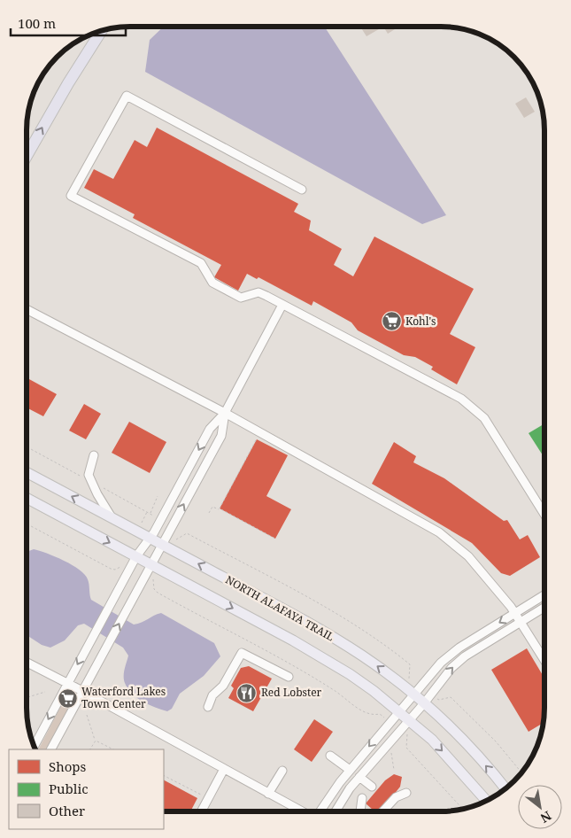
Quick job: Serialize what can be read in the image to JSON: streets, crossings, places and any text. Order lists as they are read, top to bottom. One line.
{"streets":{"main road":["NORTH ALAFAYA TRAIL"]},"places":{"supermarket":["Kohl's","Waterford Lakes Town Center"],"restaurant":["Red Lobster"]},"legend":["Shops","Public","Other"],"scale_bar":"100 m","north":"bottom right"}
